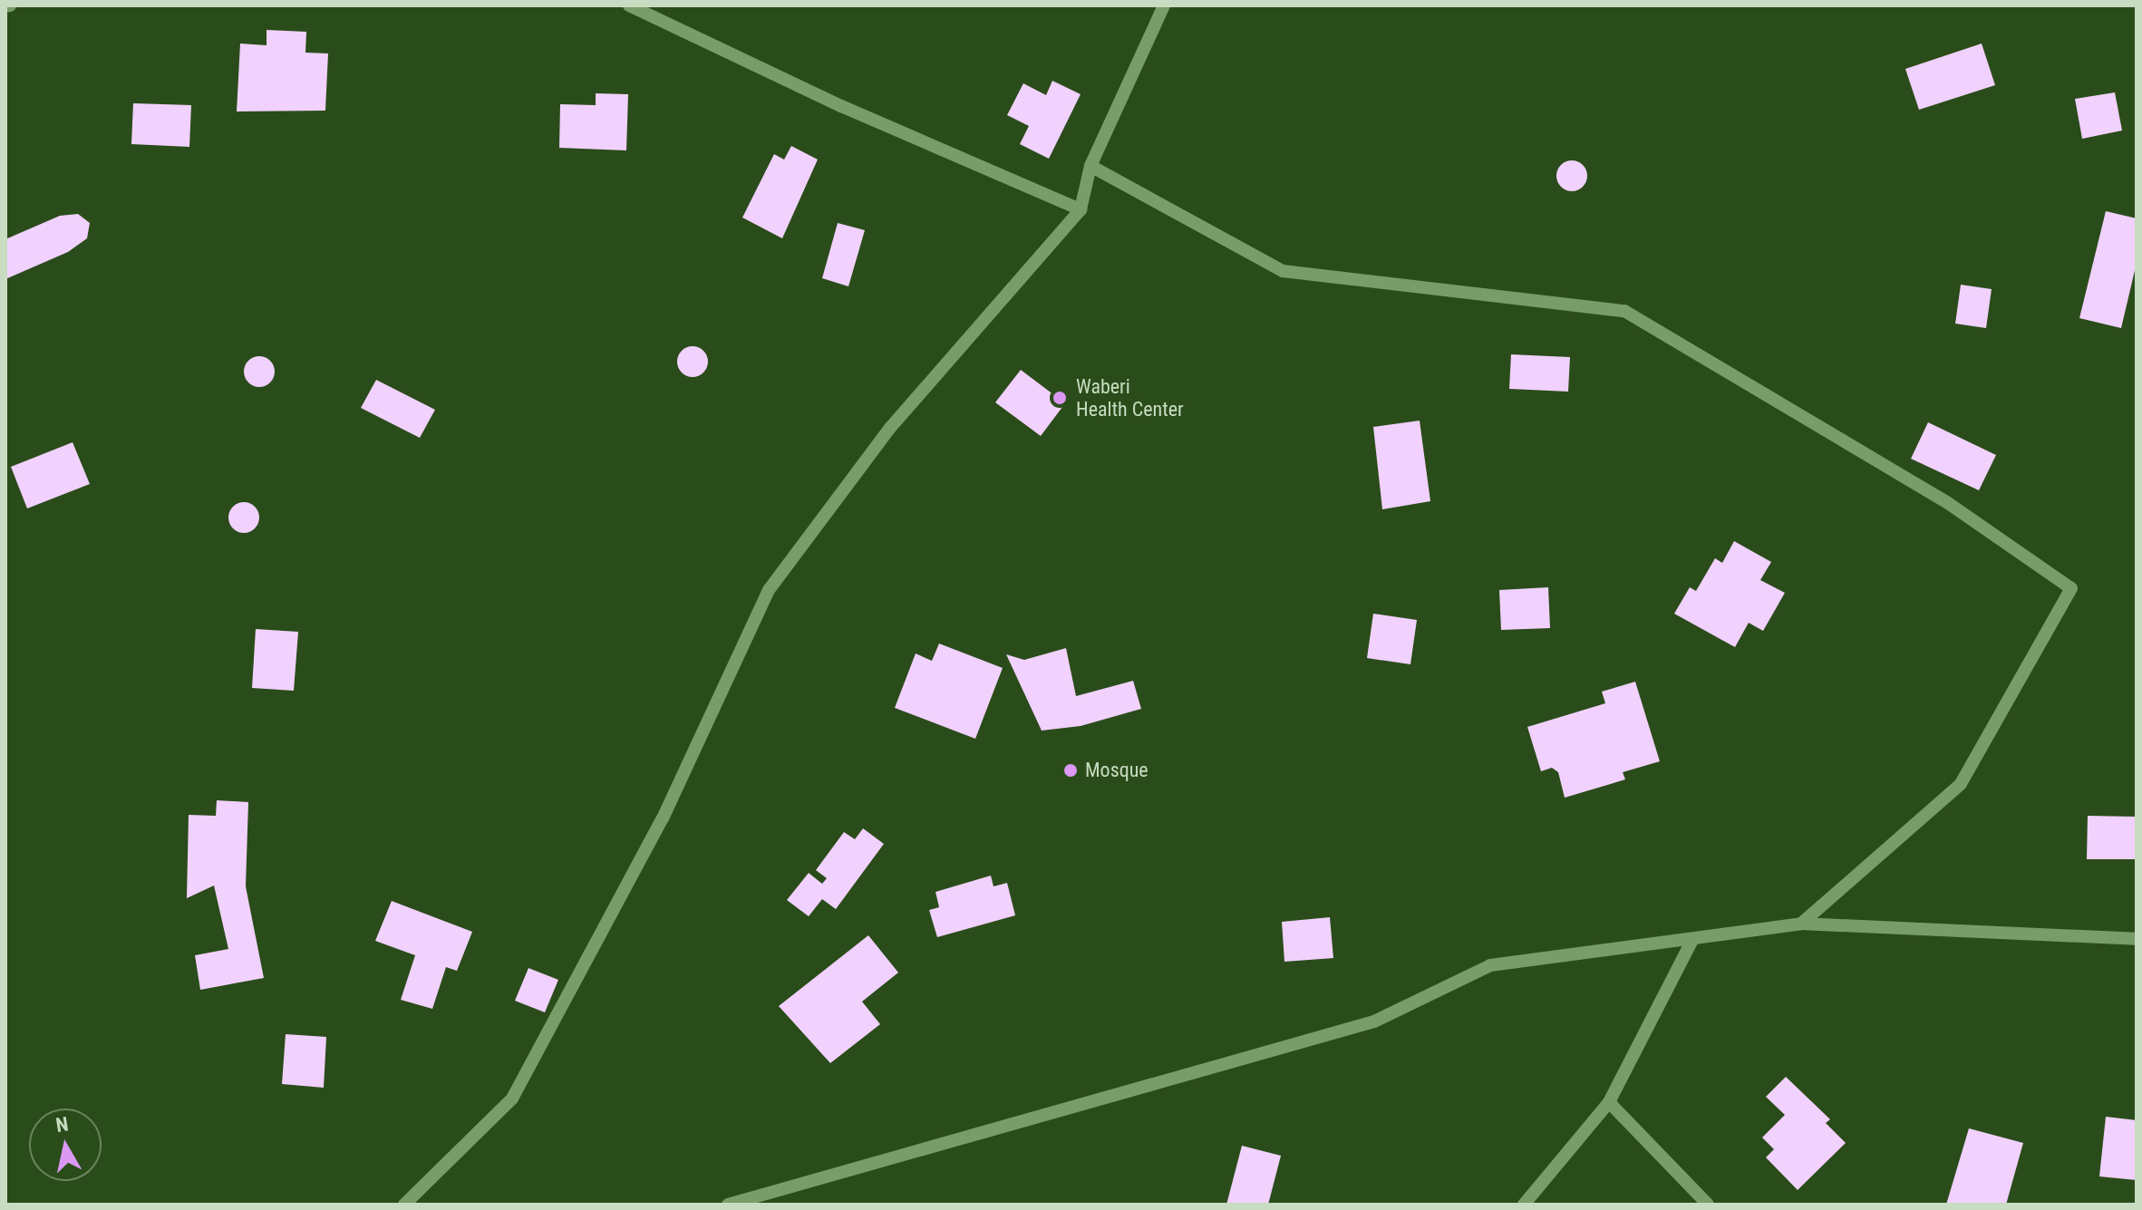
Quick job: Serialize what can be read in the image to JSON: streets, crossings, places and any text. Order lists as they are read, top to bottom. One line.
{"places":["Waberi Health Center","Mosque"],"north":"top"}
